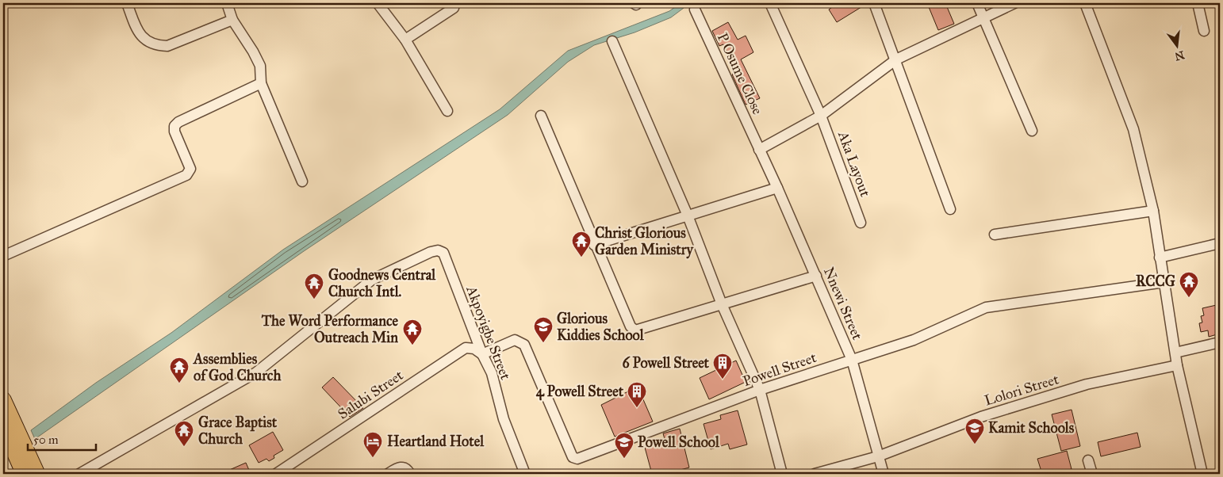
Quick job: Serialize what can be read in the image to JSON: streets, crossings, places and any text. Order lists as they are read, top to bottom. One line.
{"streets":{"street":["P Osume Close","Aka Layout","Nnewi Street","Akpoyigbe Street","Powell Street","Lolori Street","Salubi Street"]},"crossings":[["P Osume Close","Nnewi Street"],["Nnewi Street","Powell Street"],["Nnewi Street","Lolori Street"],["Akpoyigbe Street","Powell Street"],["Akpoyigbe Street","Salubi Street"],["Powell Street","Salubi Street"]],"places":{"temple":["Christ Glorious Garden Ministry","RCCG","Goodnews Central Church Intl.","The Word Performance Outreach Min","Assemblies of God Church","Grace Baptist Church"],"school or university":["Glorious Kiddies School","Kamit Schools","Powell School"],"building":["6 Powell Street","4 Powell Street"],"hotel":["Heartland Hotel"]},"scale_bar":"50 m","north":"bottom"}
